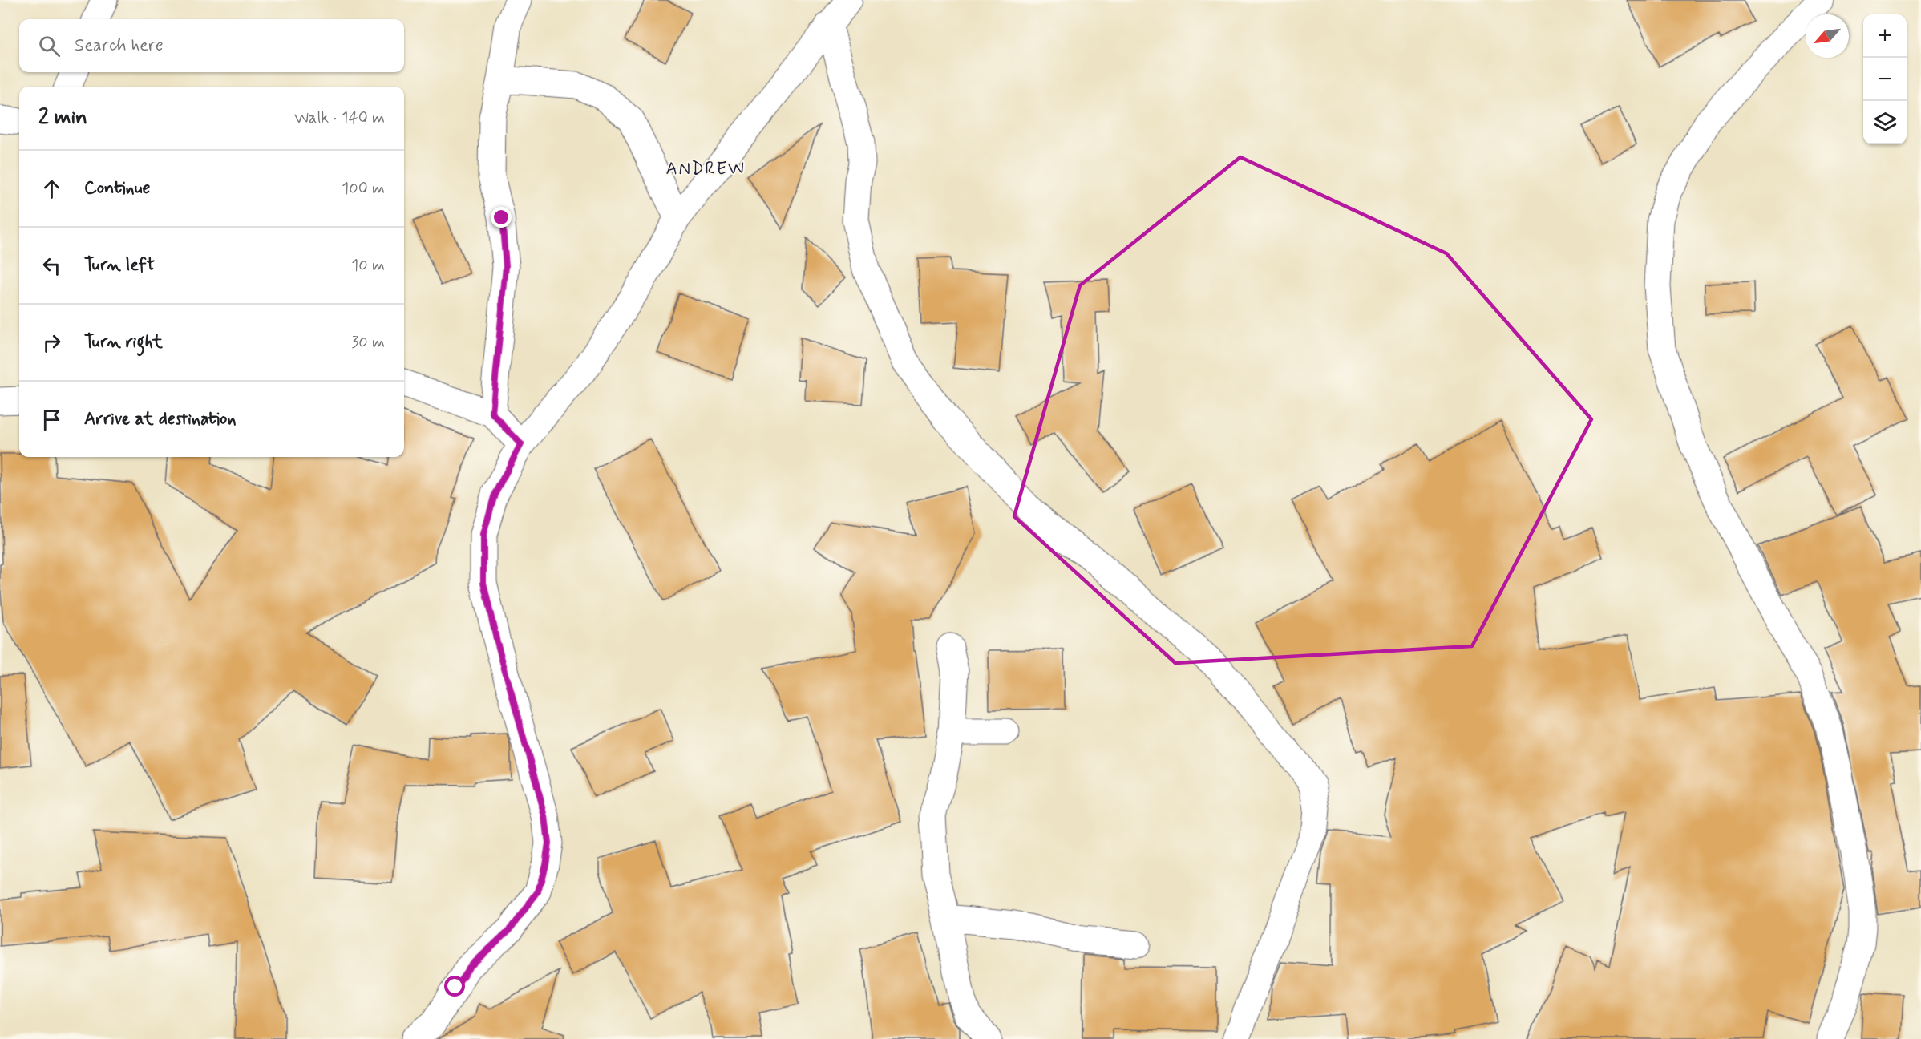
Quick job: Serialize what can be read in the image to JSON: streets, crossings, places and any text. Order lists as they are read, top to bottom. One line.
{"districts":["ANDREW"],"north":"bottom left","page":{"map_buttons":["+","−"],"search":"Search here","heading":["2 min","Walk · 140 m"],"list":[["Continue","100 m"],["Turn left","10 m"],["Turn right","30 m"],"Arrive at destination"]}}
